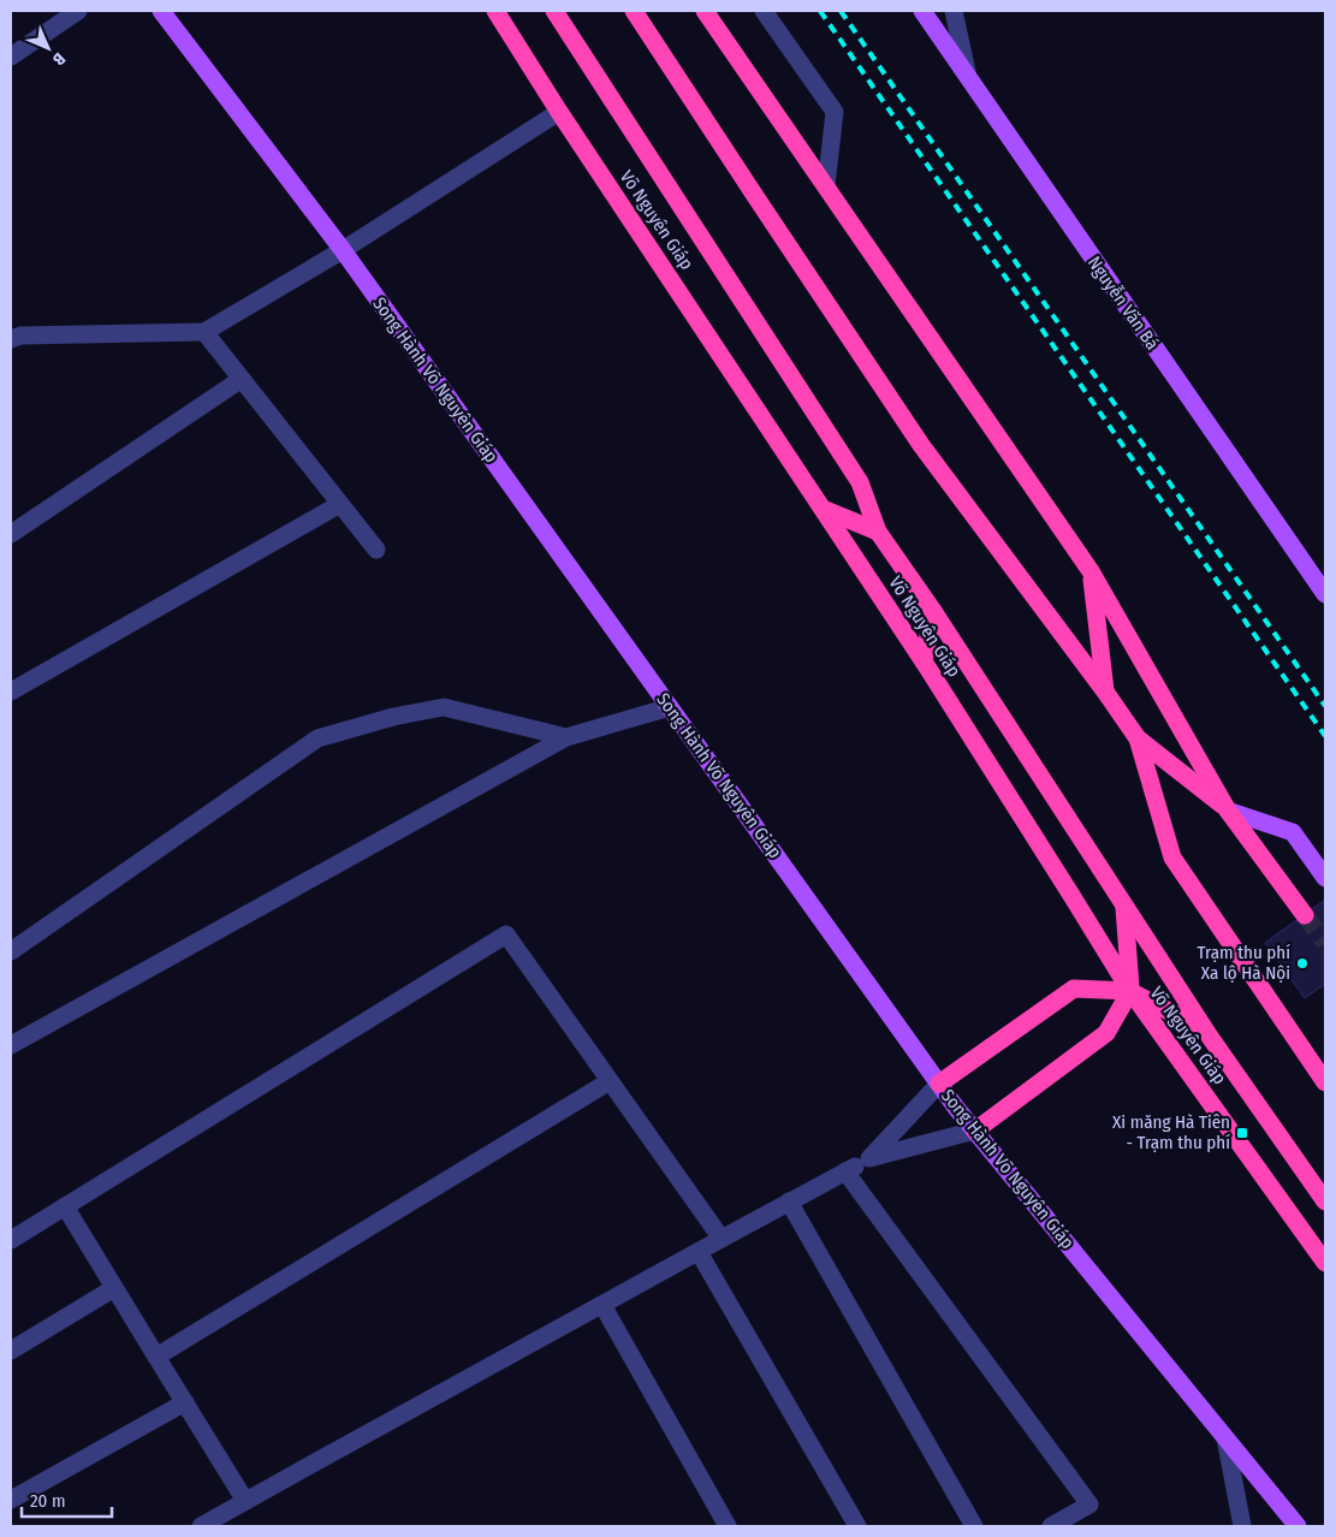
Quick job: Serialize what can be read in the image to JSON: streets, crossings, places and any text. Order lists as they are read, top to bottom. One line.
{"streets":{"highway":["Võ Nguyên Giáp"],"main road":["Nguyễn Văn Bá","Song Hành Võ Nguyên Giáp"]},"places":{"other":["Trạm thu phí Xa lộ Hà Nội"],"transit":["Xi măng Hà Tiên - Trạm thu phí"]},"scale_bar":"20 m","north":"bottom right"}
